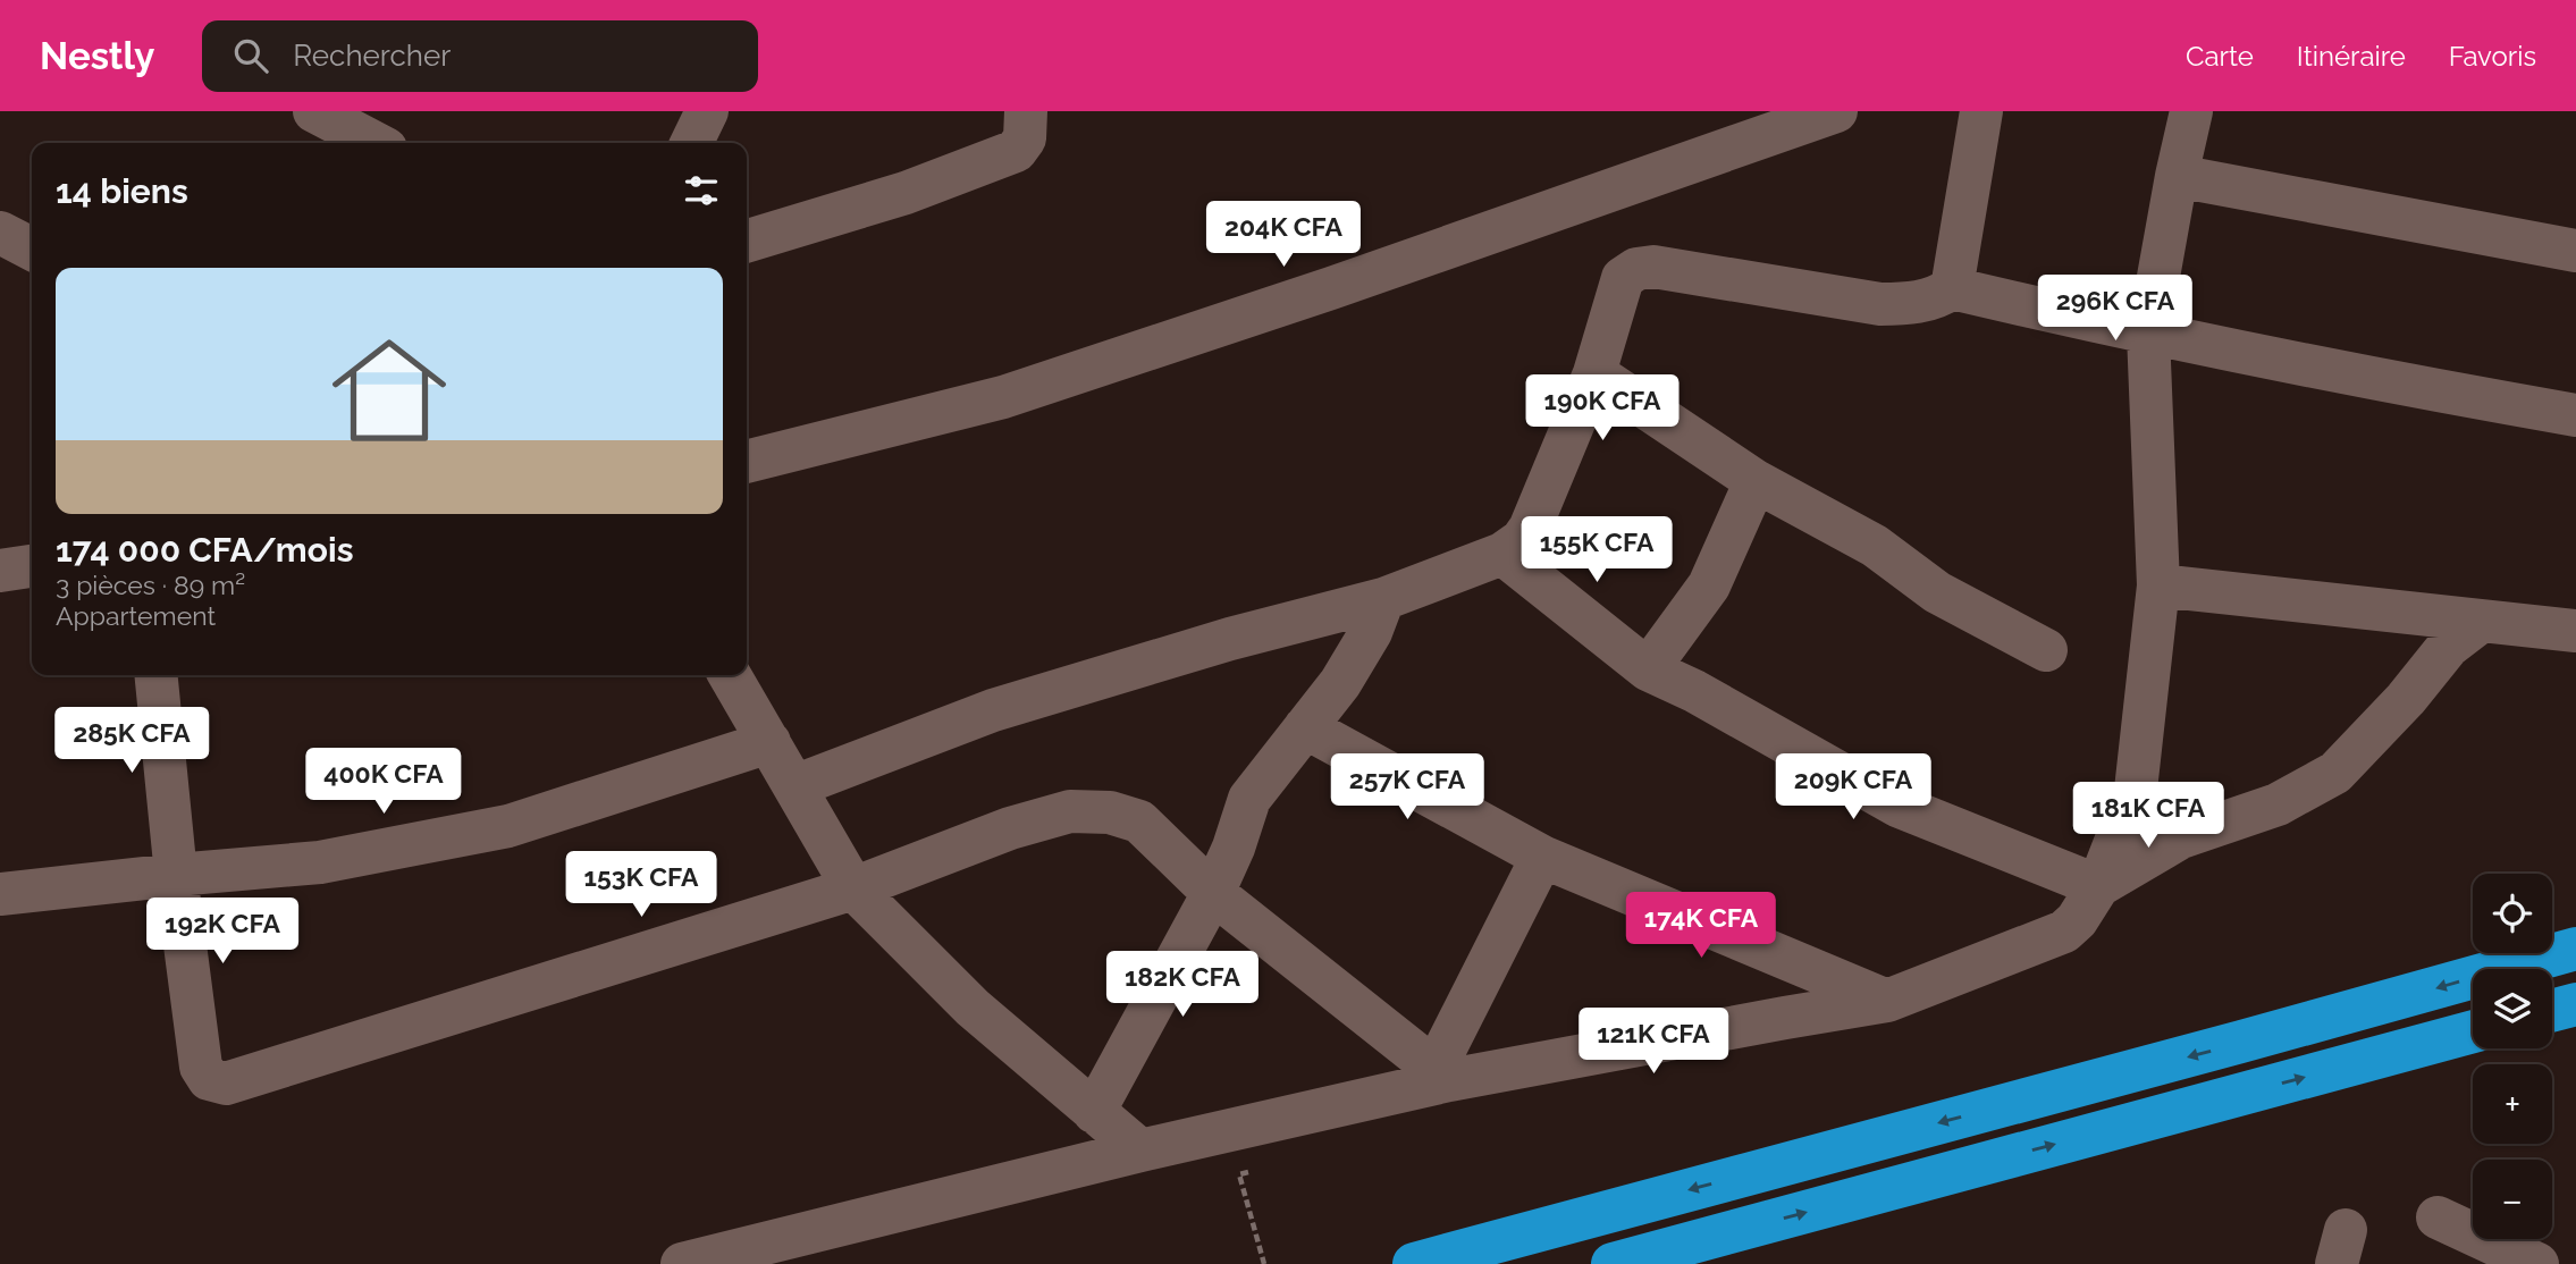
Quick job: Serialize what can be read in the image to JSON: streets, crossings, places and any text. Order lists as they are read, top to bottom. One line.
{"page":{"header":"Nestly","search":"Rechercher","nav":["Carte","Itinéraire","Favoris"],"heading":"14 biens","price":["204K CFA","296K CFA","190K CFA","155K CFA","285K CFA","400K CFA","257K CFA","209K CFA","181K CFA","153K CFA","174K CFA","192K CFA","182K CFA","121K CFA"],"list":[{"name":"174 000 CFA/mois","note":"3 pièces · 89 m² · Appartement"}],"map_buttons":["+","−"]}}
